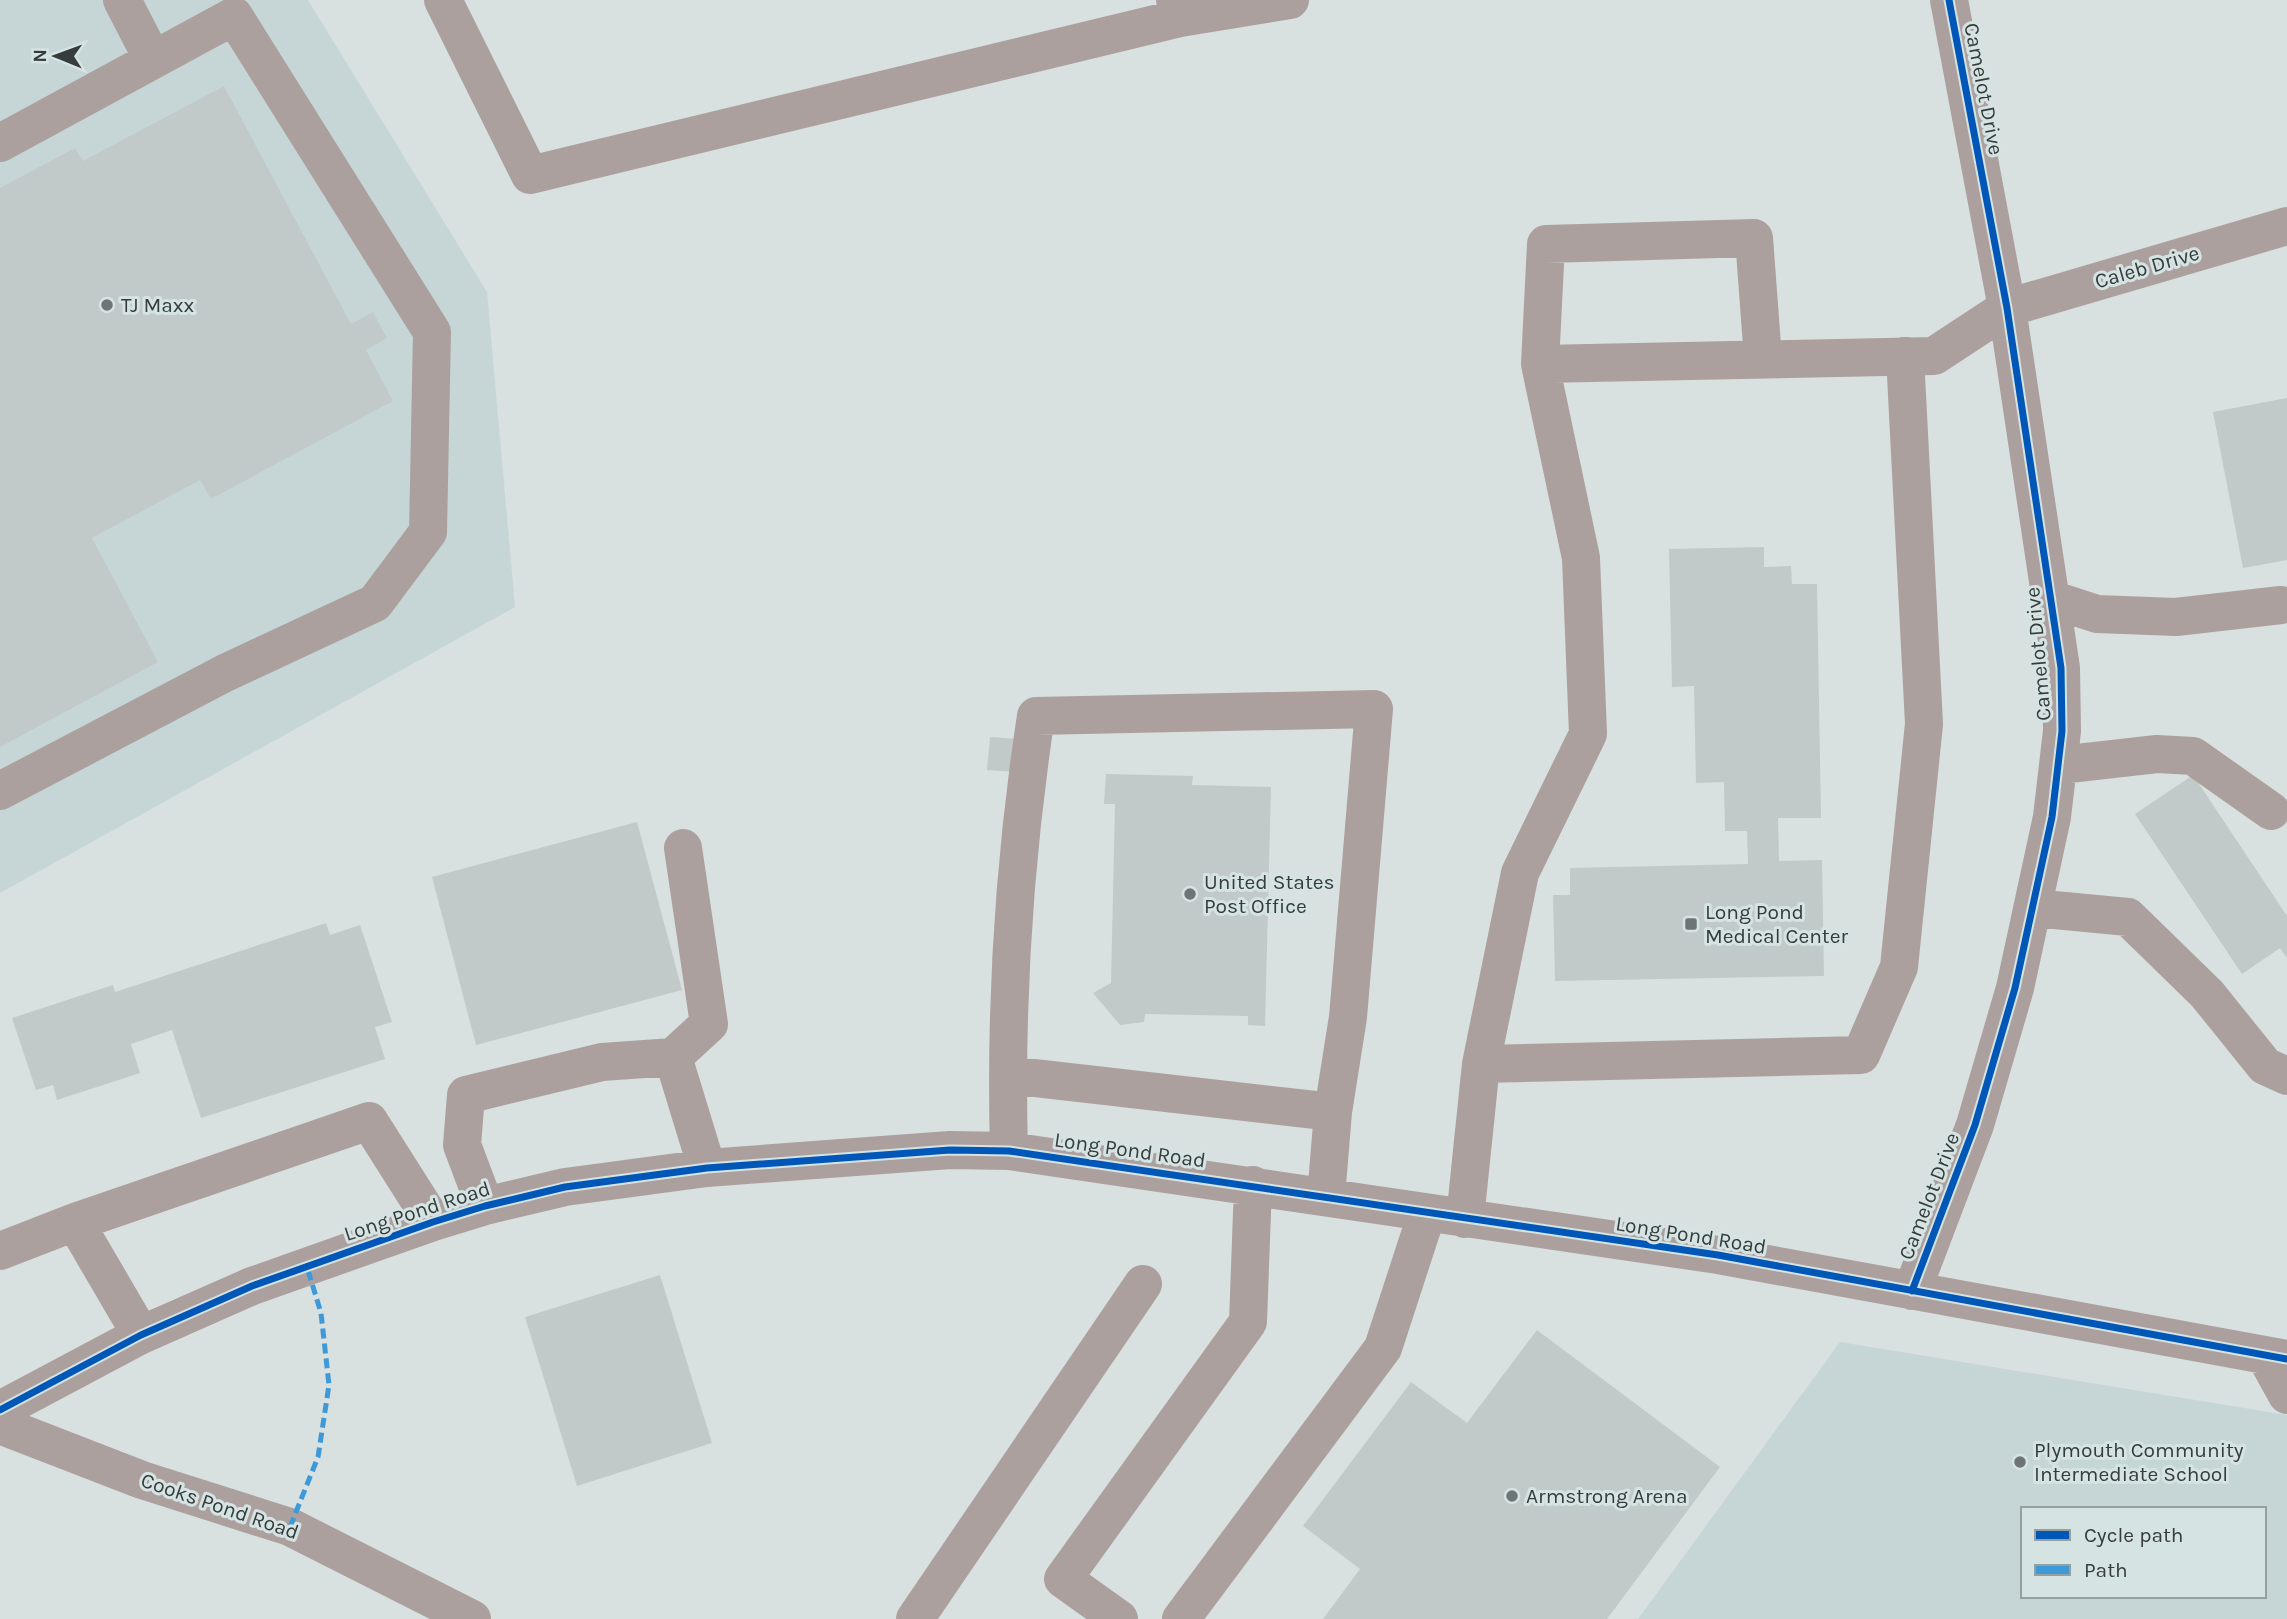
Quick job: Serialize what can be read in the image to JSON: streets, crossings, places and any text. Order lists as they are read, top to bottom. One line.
{"streets":{"street":["Camelot Drive","Caleb Drive","Long Pond Road","Cooks Pond Road"]},"crossings":[["Camelot Drive","Caleb Drive"],["Camelot Drive","Long Pond Road"]],"places":{"other":["TJ Maxx","United States Post Office","Plymouth Community Intermediate School","Armstrong Arena"],"transit":["Long Pond Medical Center"]},"legend":["Cycle path","Path"],"north":"left"}
